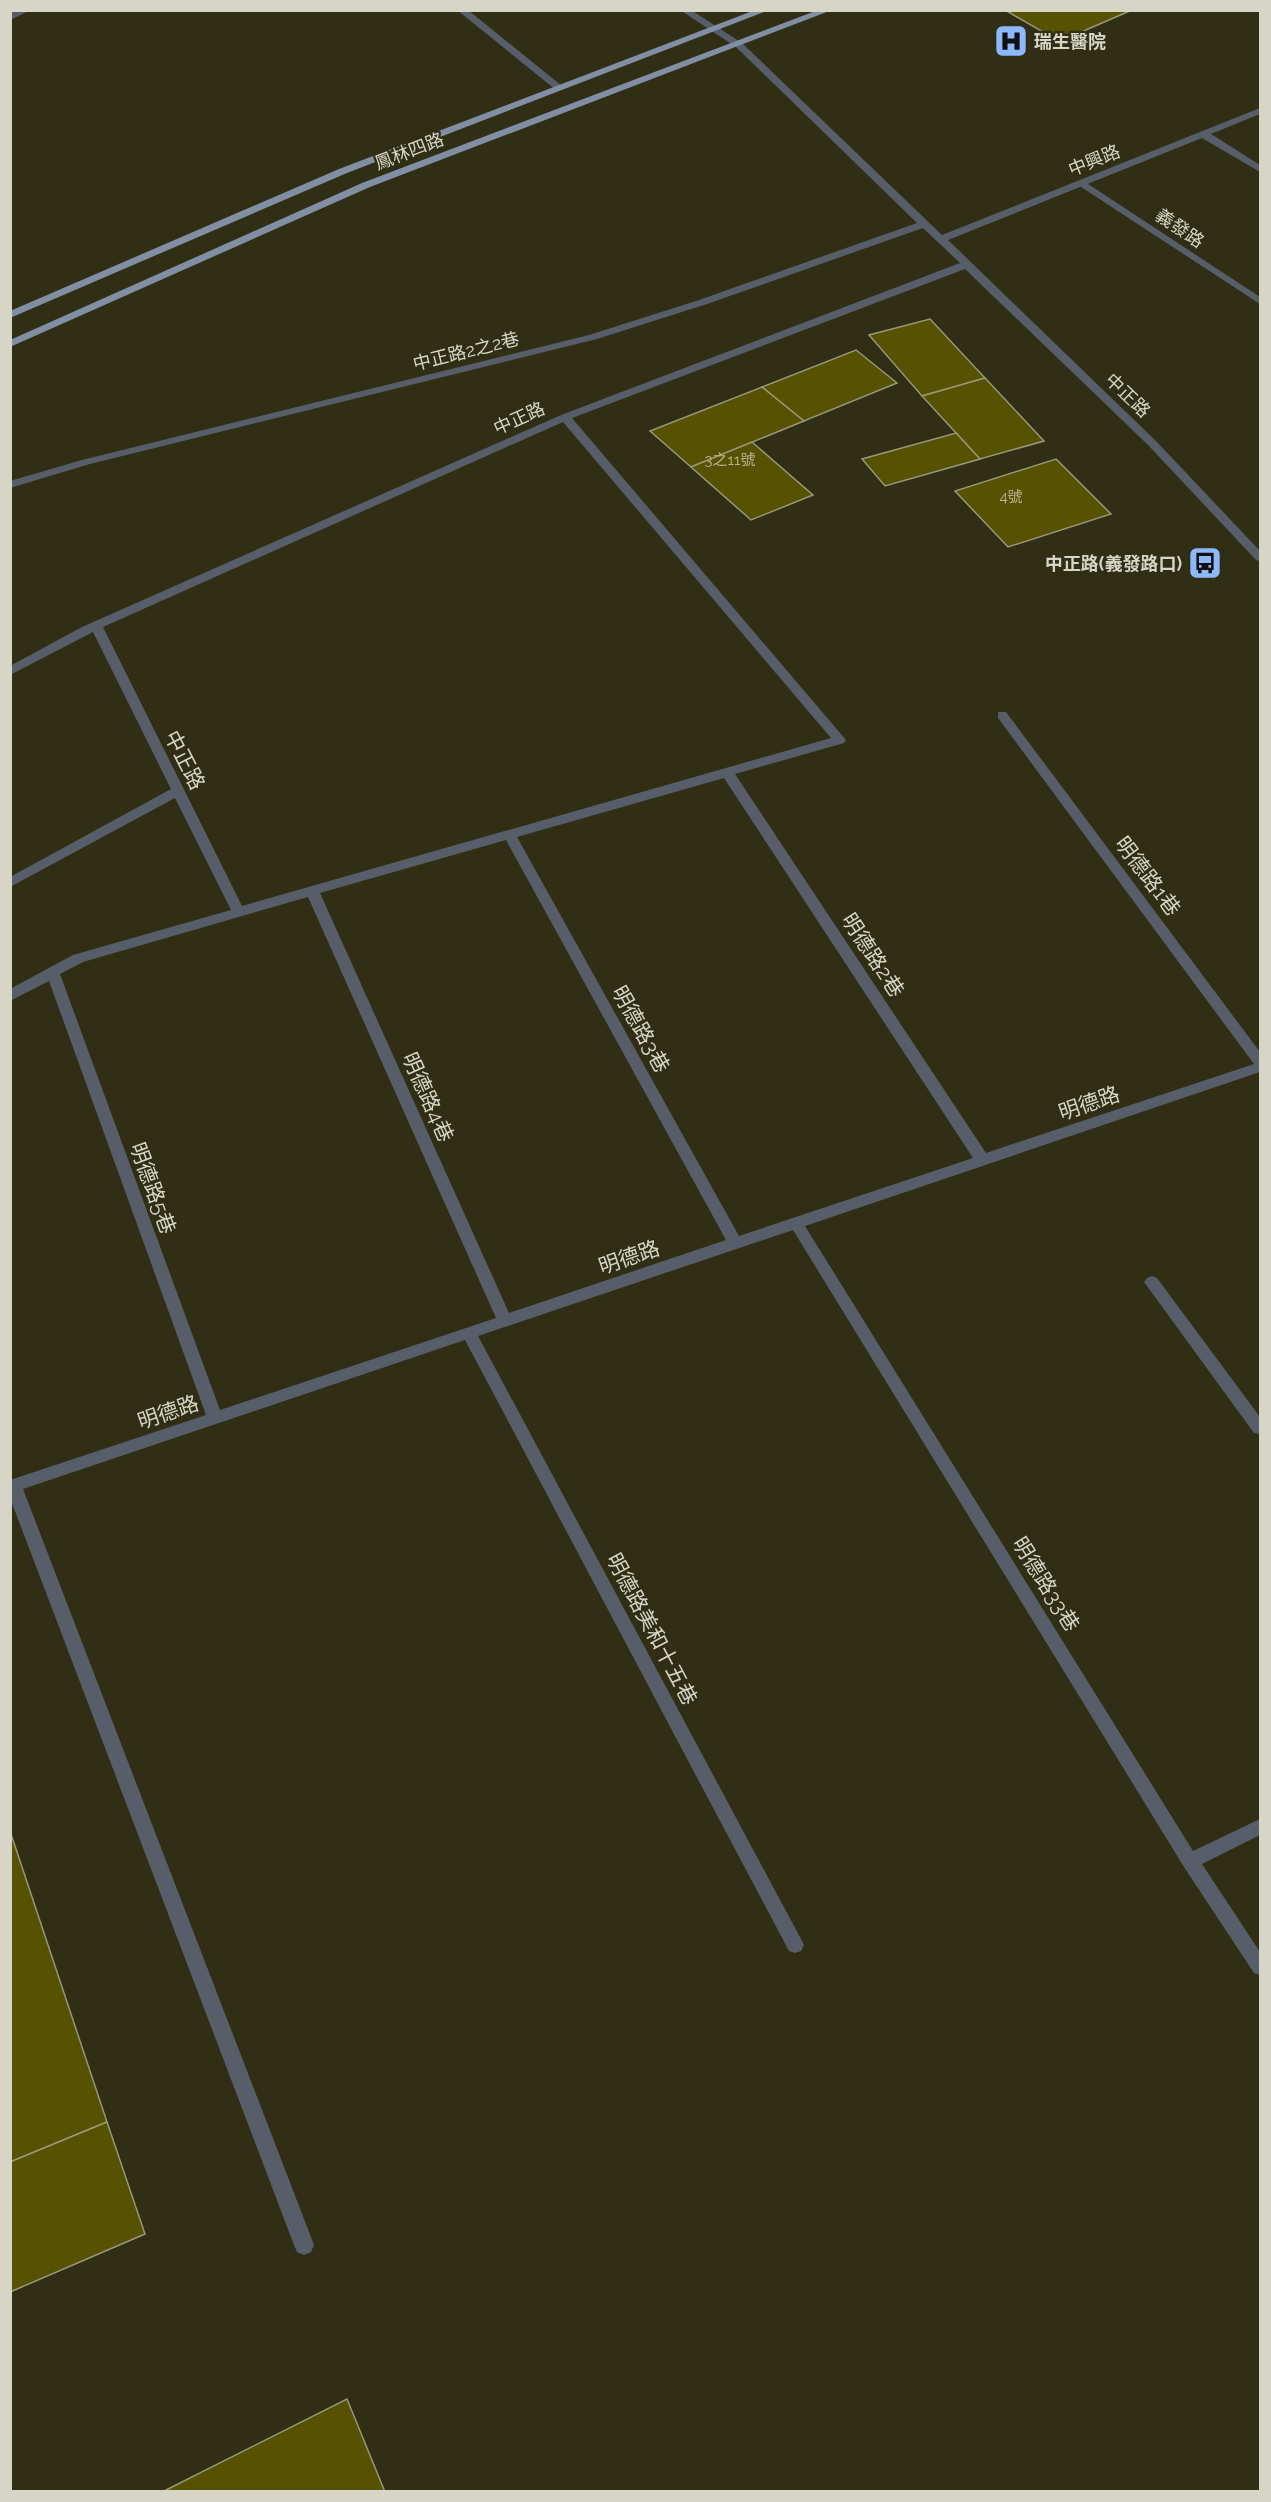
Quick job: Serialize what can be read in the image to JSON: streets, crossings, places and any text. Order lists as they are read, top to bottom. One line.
{"streets":{"main road":["鳳林四路"],"street":["中興路","義發路","中正路2之2巷","中正路","明德路1巷","明德路2巷","明德路3巷","明德路4巷","明德路","明德路5巷","明德路33巷","明德路美和十五巷"]},"crossings":[["鳳林四路","中正路"],["中興路","義發路"],["中興路","中正路"],["中正路2之2巷","中正路"],["明德路2巷","明德路"],["明德路3巷","明德路"],["明德路4巷","明德路"],["明德路","明德路5巷"],["明德路","明德路33巷"],["明德路","明德路美和十五巷"]],"places":{"hospital":["瑞生醫院"],"bus stop":["中正路(義發路口)"]},"house_numbers":["3之11號","4號"]}
